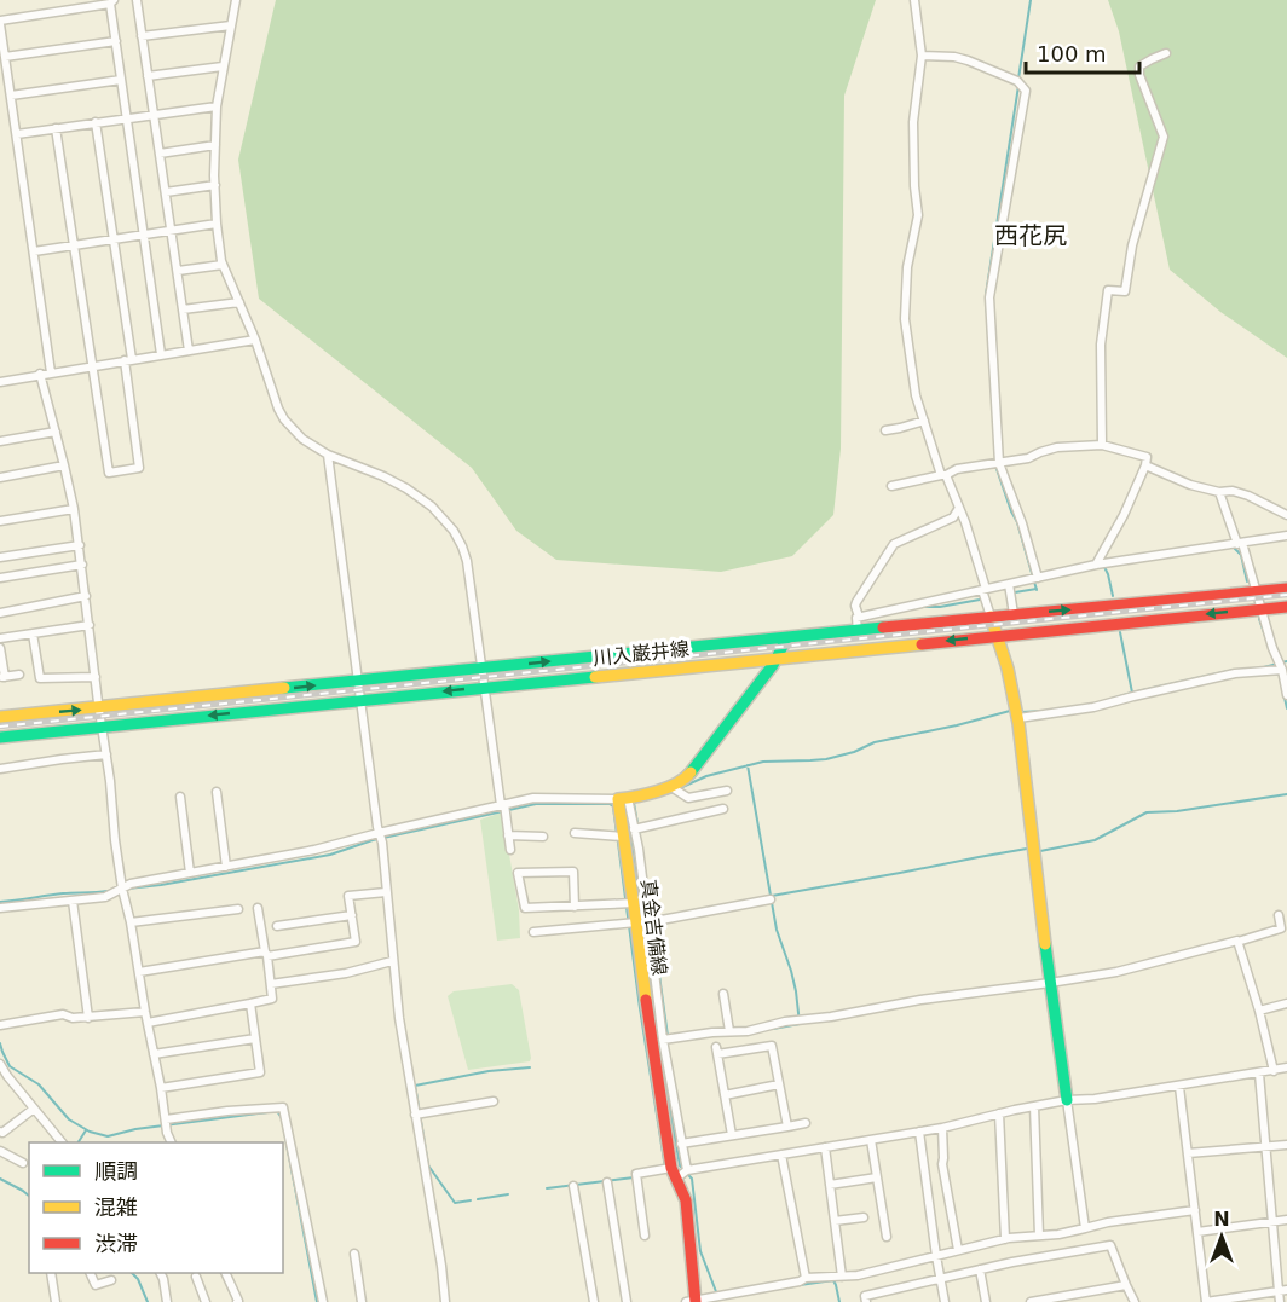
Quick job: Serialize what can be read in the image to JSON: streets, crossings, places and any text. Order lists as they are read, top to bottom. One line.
{"streets":{"main road":["川入巌井線","真金吉備線"]},"districts":["西花尻"],"legend":["順調","混雑","渋滞"],"scale_bar":"100 m","north":"top"}
